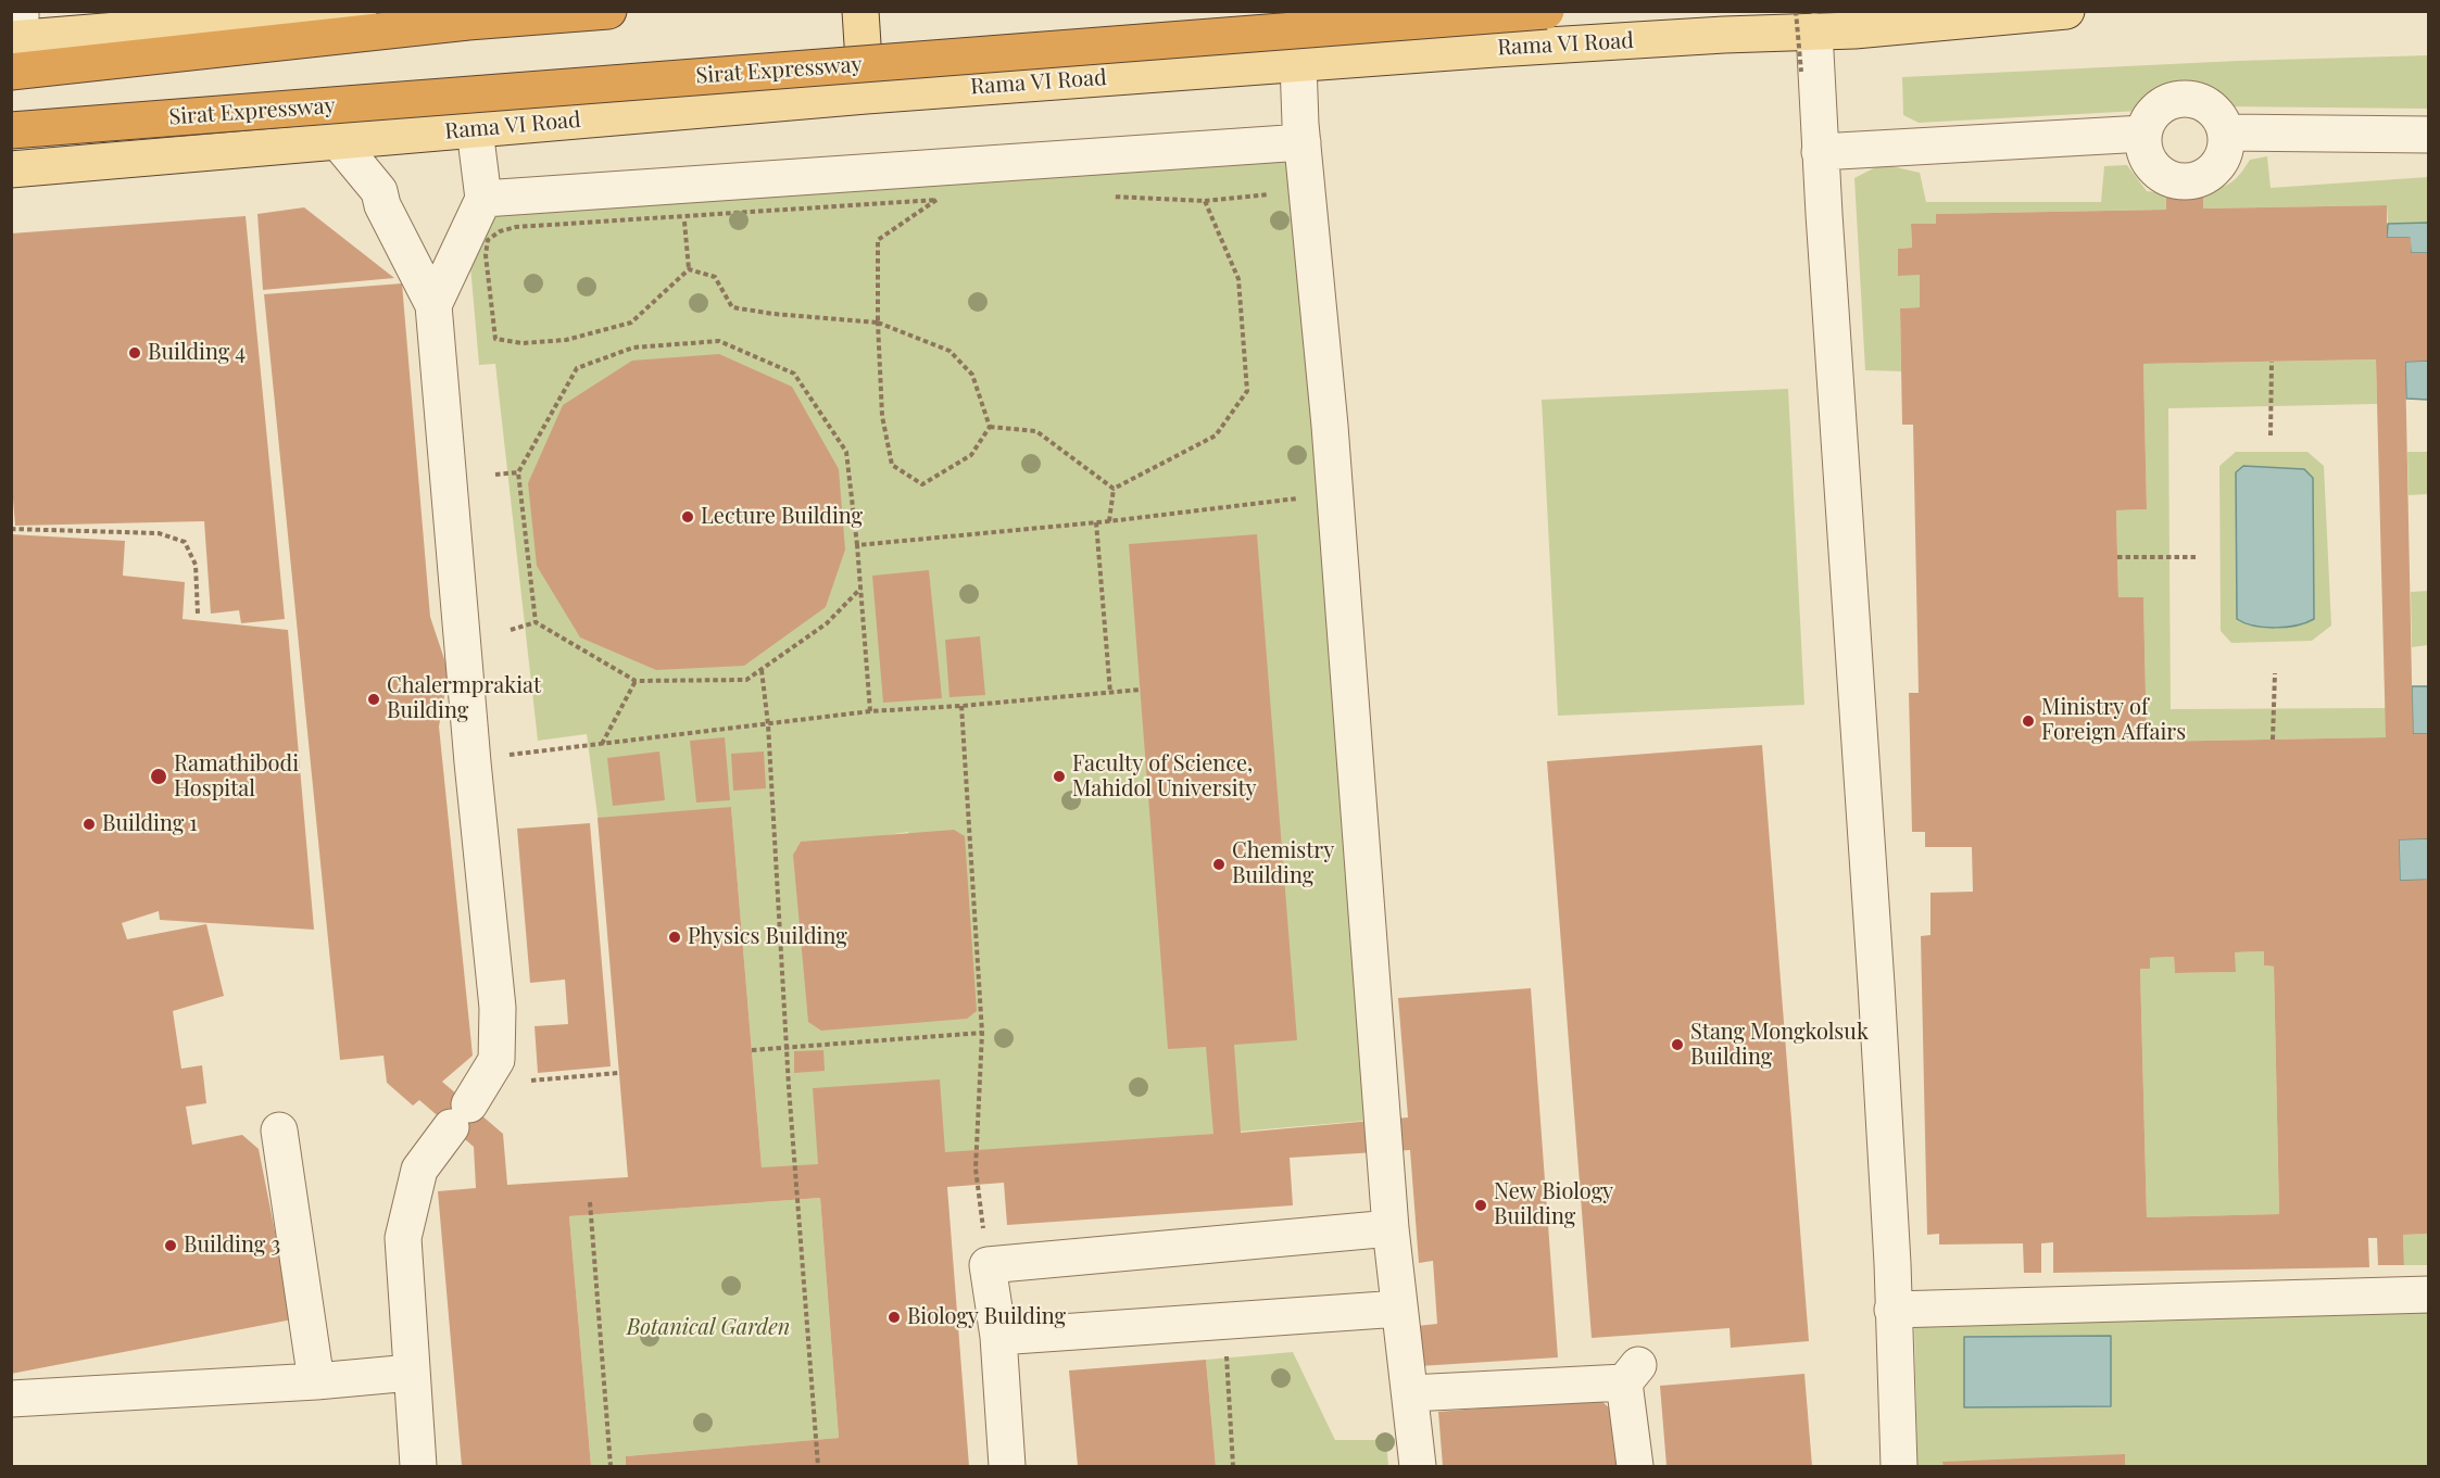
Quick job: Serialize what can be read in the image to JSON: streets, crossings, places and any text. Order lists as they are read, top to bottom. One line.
{"streets":{"highway":["Sirat Expressway"],"main road":["Rama VI Road"]},"parks":["Botanical Garden"],"places":["Building 4","Lecture Building","Chalermprakiat Building","Ministry of Foreign Affairs","Ramathibodi Hospital","Faculty of Science, Mahidol University","Building 1","Chemistry Building","Physics Building","Stang Mongkolsuk Building","New Biology Building","Building 3","Biology Building"]}
